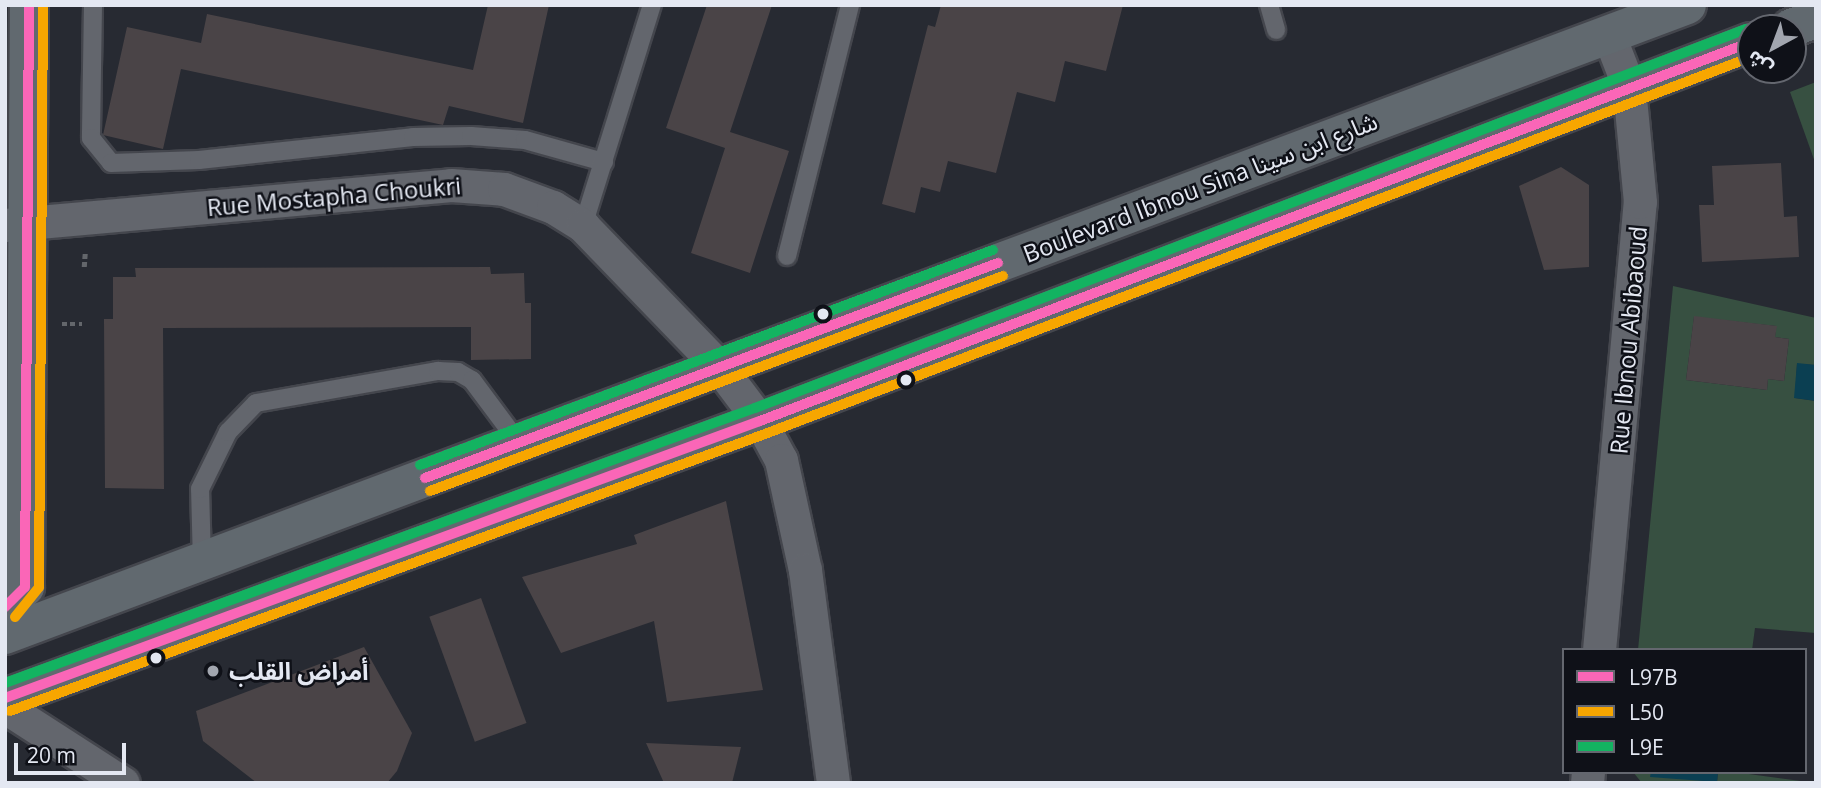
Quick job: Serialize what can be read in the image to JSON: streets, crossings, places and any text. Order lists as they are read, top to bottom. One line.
{"streets":{"main road":["Boulevard Ibnou Sina شارع ابن سينا"],"street":["Rue Mostapha Choukri","Rue Ibnou Abibaoud"]},"crossings":[["Boulevard Ibnou Sina شارع ابن سينا","Rue Mostapha Choukri"],["Boulevard Ibnou Sina شارع ابن سينا","Rue Ibnou Abibaoud"]],"places":["أمراض القلب"],"lines":["transit line L97B","transit line L50","transit line L9E"],"legend":["L97B","L50","L9E"],"scale_bar":"20 m","north":"bottom left"}
